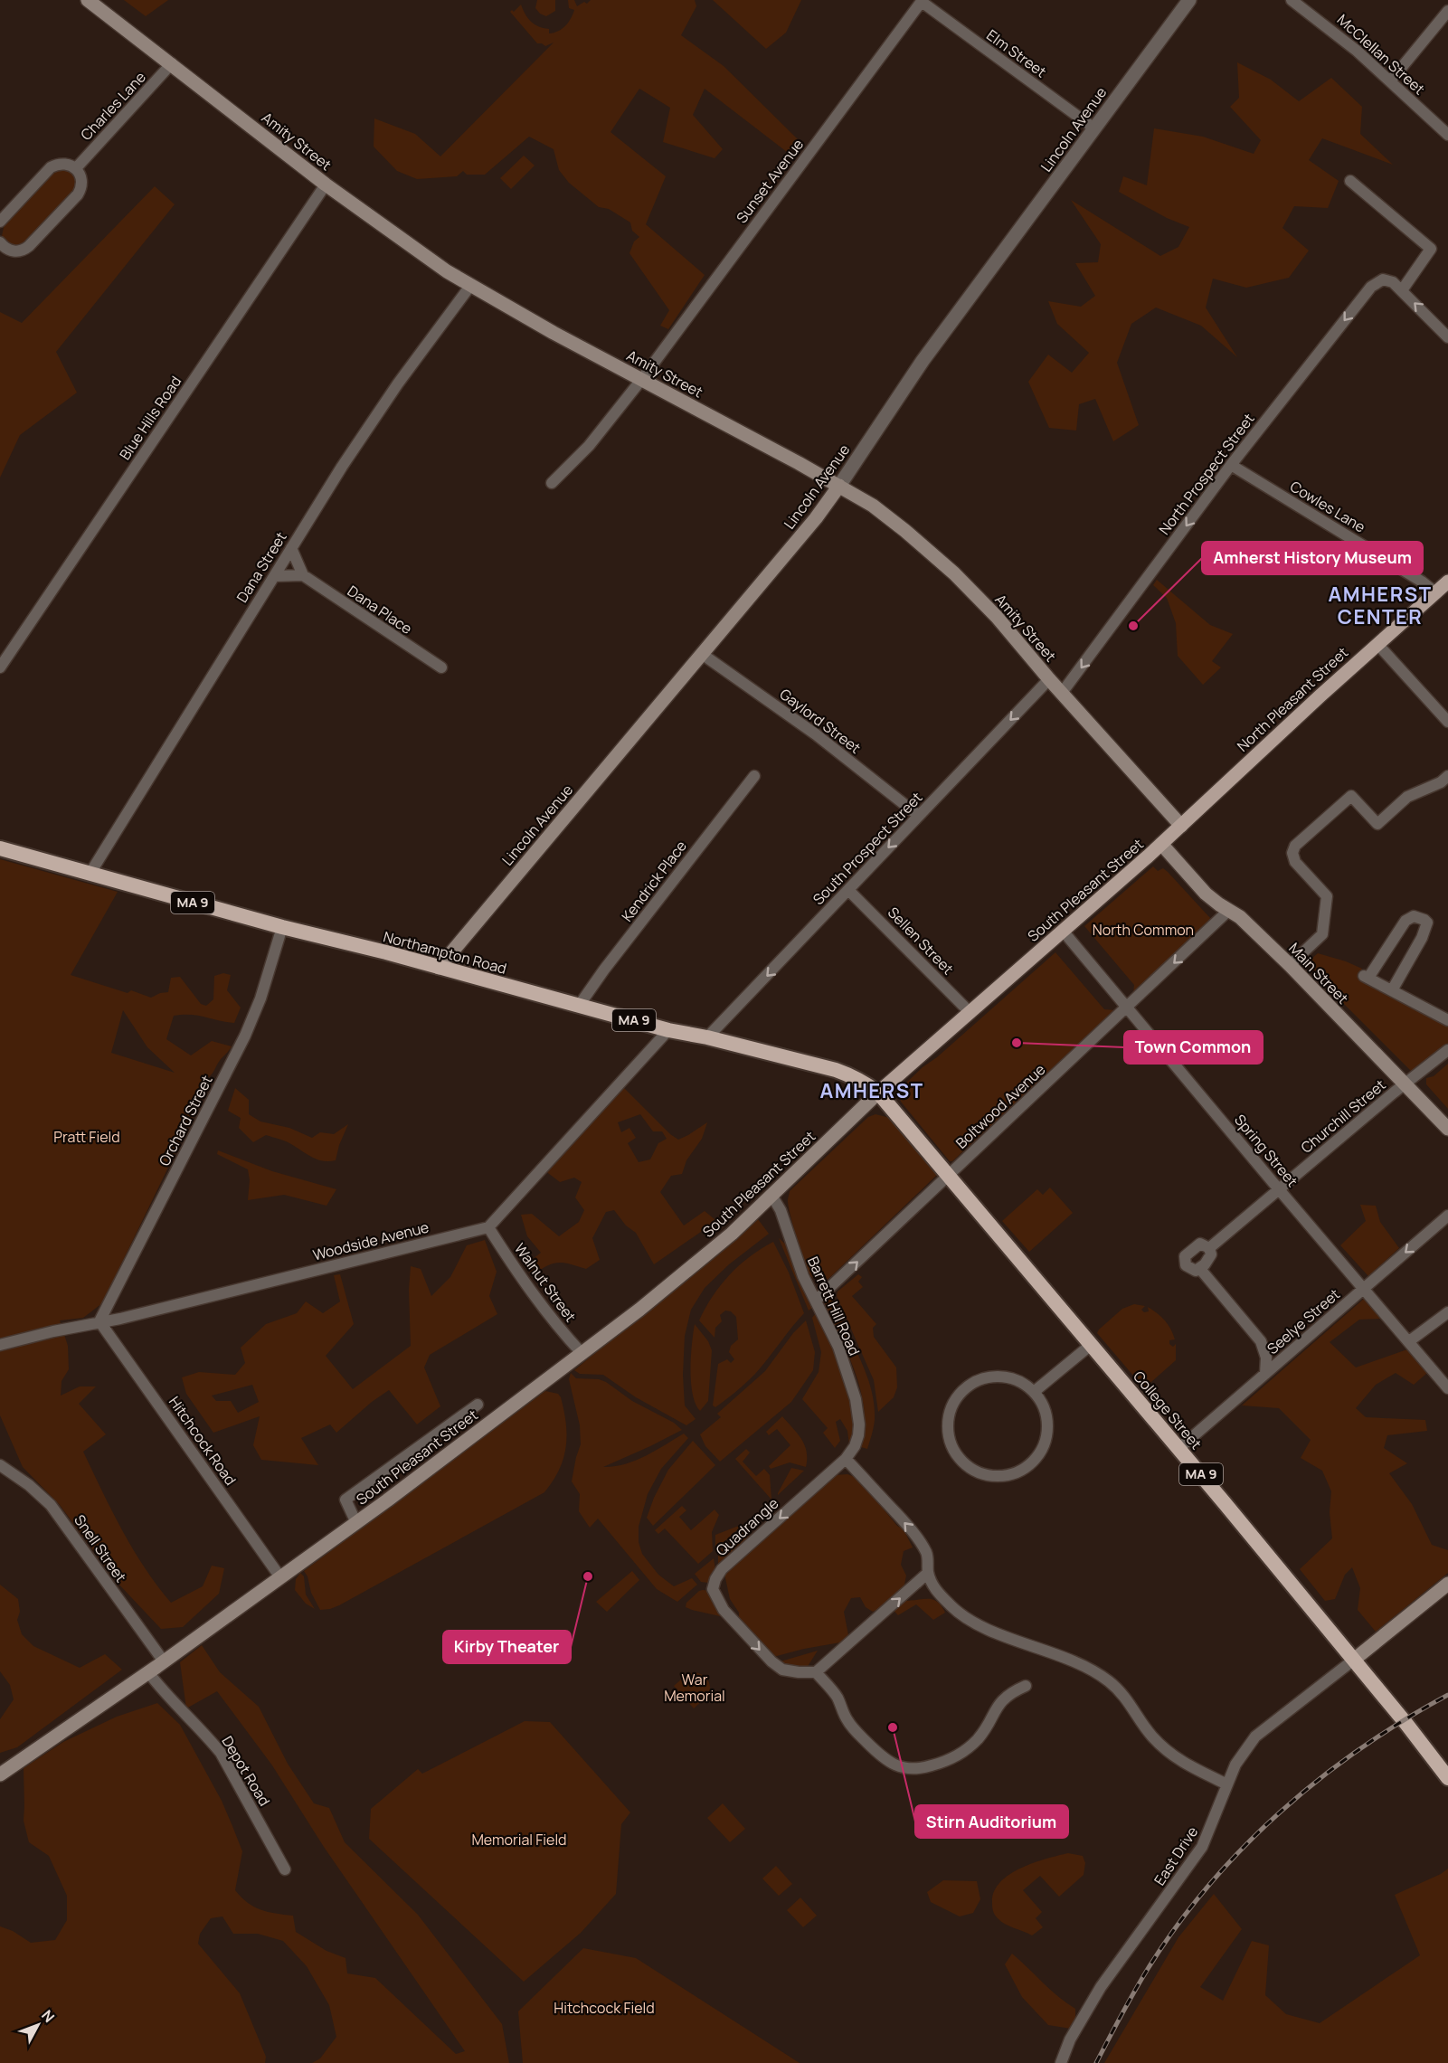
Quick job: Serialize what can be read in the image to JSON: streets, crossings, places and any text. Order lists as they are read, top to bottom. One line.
{"streets":{"highway":["MA 9","Northampton Road","College Street"],"main road":["Lincoln Avenue","Amity Street","North Pleasant Street","South Pleasant Street","Main Street"],"street":["Elm Street","McClellan Street","Charles Lane","Sunset Avenue","Blue Hills Road","North Prospect Street","Cowles Lane","Dana Street","Dana Place","Gaylord Street","South Prospect Street","Kendrick Place","Sellen Street","Boltwood Avenue","Churchill Street","Orchard Street","Spring Street","Woodside Avenue","Walnut Street","Barrett Hill Road","Seelye Street","Hitchcock Road","Quadrangle","Snell Street","Depot Road","East Drive"]},"crossings":[["Elm Street","Lincoln Avenue"],["Elm Street","Sunset Avenue"],["Charles Lane","Amity Street"],["Lincoln Avenue","Amity Street"],["Lincoln Avenue","Gaylord Street"],["Lincoln Avenue","Northampton Road"],["Amity Street","Sunset Avenue"],["Amity Street","Blue Hills Road"],["Amity Street","North Prospect Street"],["Amity Street","Dana Street"],["Amity Street","North Pleasant Street"],["Amity Street","South Prospect Street"],["North Prospect Street","Cowles Lane"],["Cowles Lane","North Pleasant Street"],["Dana Street","Northampton Road"],["North Pleasant Street","South Pleasant Street"],["North Pleasant Street","Main Street"],["Gaylord Street","South Prospect Street"],["South Prospect Street","Sellen Street"],["South Prospect Street","Northampton Road"],["Kendrick Place","Northampton Road"],["South Pleasant Street","Sellen Street"],["South Pleasant Street","Northampton Road"],["South Pleasant Street","Main Street"],["South Pleasant Street","Spring Street"],["South Pleasant Street","Walnut Street"],["South Pleasant Street","Barrett Hill Road"],["South Pleasant Street","College Street"],["South Pleasant Street","Hitchcock Road"],["South Pleasant Street","Snell Street"],["South Pleasant Street","Depot Road"],["Northampton Road","Orchard Street"],["Northampton Road","College Street"],["Main Street","Boltwood Avenue"],["Main Street","Churchill Street"],["Boltwood Avenue","Spring Street"],["Boltwood Avenue","Barrett Hill Road"],["Boltwood Avenue","College Street"],["Churchill Street","Spring Street"],["Churchill Street","Seelye Street"],["Orchard Street","Woodside Avenue"],["Orchard Street","Hitchcock Road"],["Spring Street","Seelye Street"],["Woodside Avenue","Walnut Street"],["Woodside Avenue","Hitchcock Road"],["Barrett Hill Road","Quadrangle"],["Seelye Street","College Street"],["College Street","East Drive"]],"one_way":["North Prospect Street","South Prospect Street"],"districts":["AMHERST CENTER","AMHERST"],"parks":["North Common","Pratt Field","War Memorial","Memorial Field","Hitchcock Field"],"places":["Amherst History Museum","Town Common","Kirby Theater","Stirn Auditorium"],"north":"top right"}
